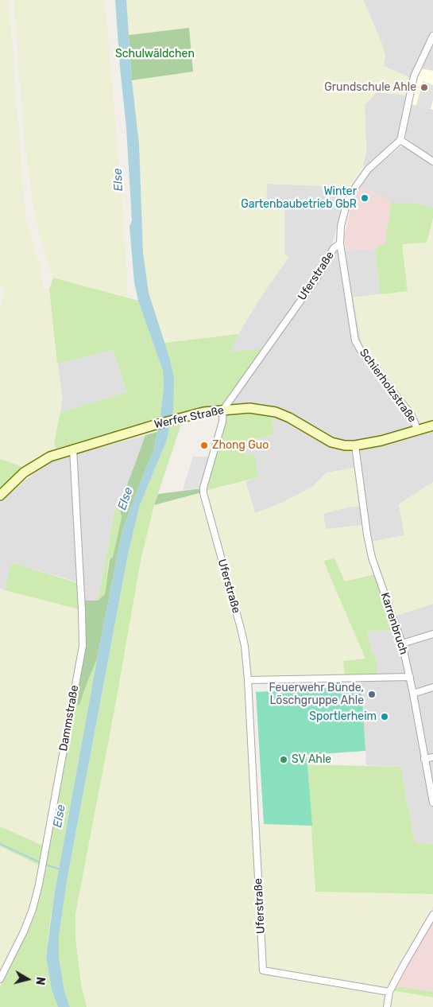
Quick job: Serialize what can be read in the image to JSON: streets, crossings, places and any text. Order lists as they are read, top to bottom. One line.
{"streets":{"main road":["Werfer Straße"],"street":["Uferstraße","Schierholzstraße","Karrenbruch","Dammstraße"]},"crossings":[["Uferstraße","Schierholzstraße"],["Uferstraße","Werfer Straße"],["Schierholzstraße","Werfer Straße"],["Werfer Straße","Karrenbruch"],["Werfer Straße","Dammstraße"]],"water":["Else"],"parks":["Schulwäldchen"],"places":["Grundschule Ahle","Winter Gartenbaubetrieb GbR","Zhong Guo","Feuerwehr Bünde, Löschgruppe Ahle","Sportlerheim","SV Ahle"],"north":"right"}
